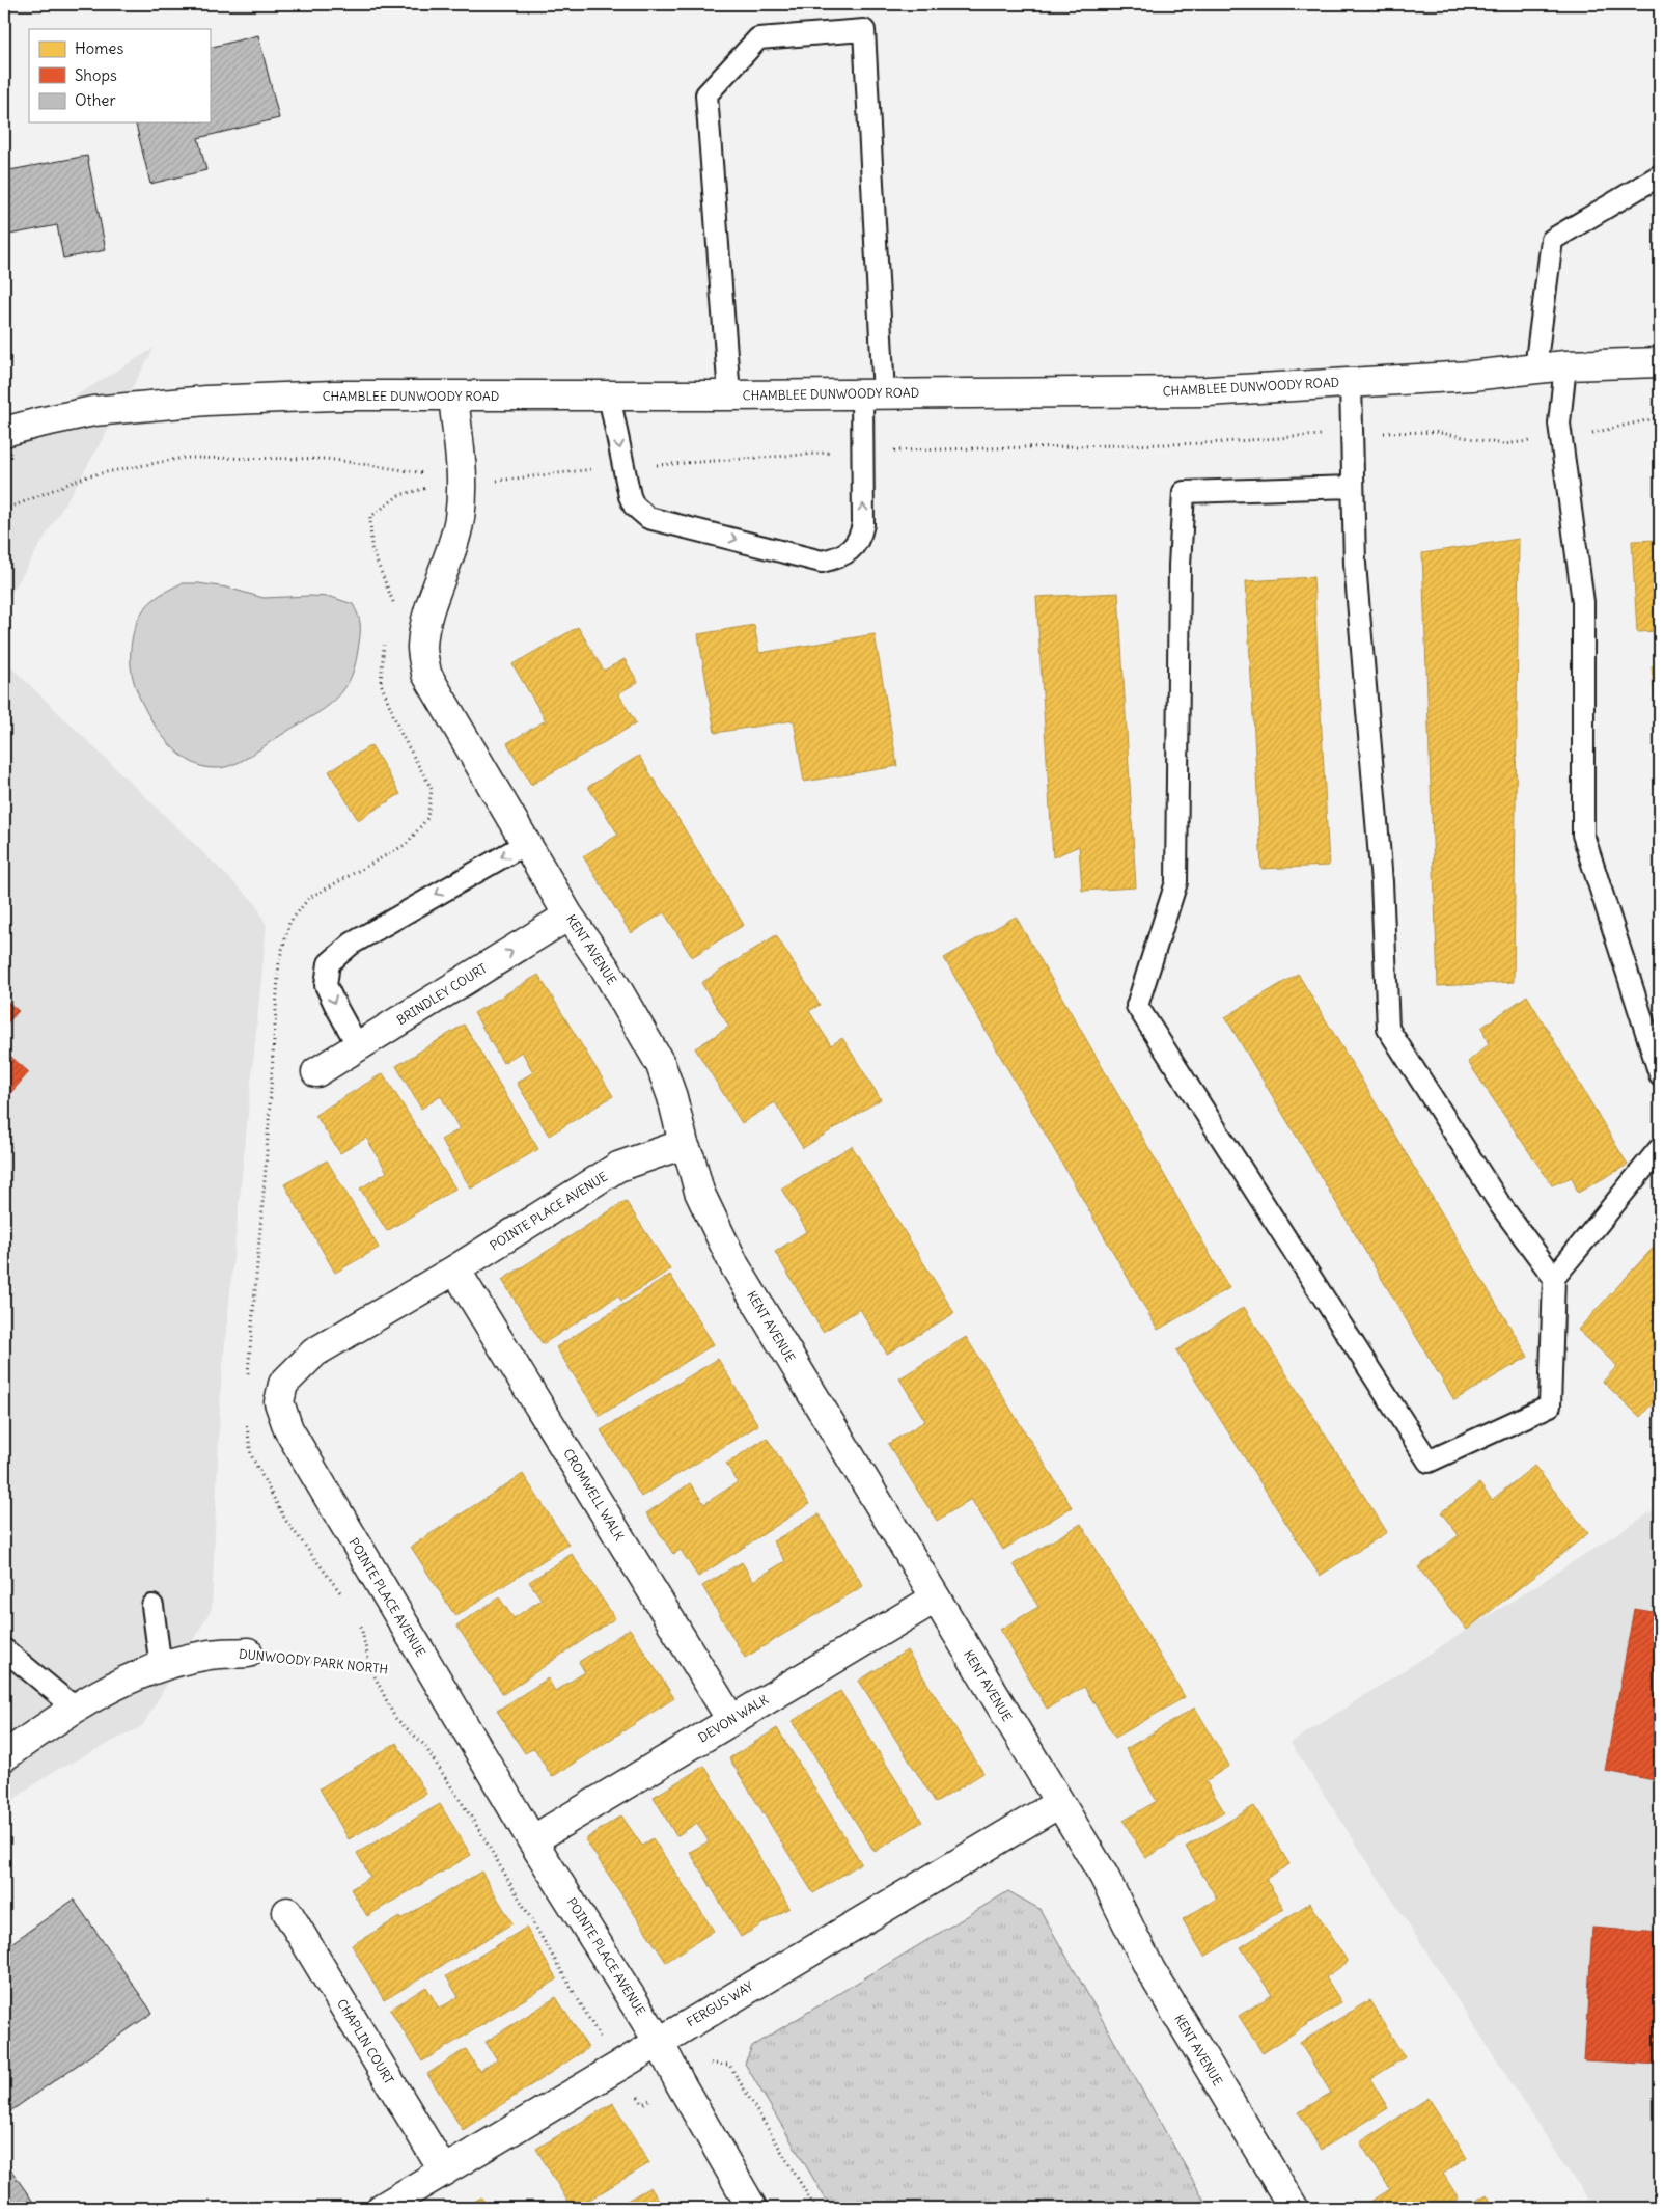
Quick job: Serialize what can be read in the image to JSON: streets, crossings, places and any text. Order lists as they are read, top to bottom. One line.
{"streets":{"street":["CHAMBLEE DUNWOODY ROAD","KENT AVENUE","BRINDLEY COURT","POINTE PLACE AVENUE","CROMWELL WALK","DUNWOODY PARK NORTH","DEVON WALK","FERGUS WAY","CHAPLIN COURT"]},"crossings":[["CHAMBLEE DUNWOODY ROAD","KENT AVENUE"],["KENT AVENUE","BRINDLEY COURT"],["KENT AVENUE","POINTE PLACE AVENUE"],["KENT AVENUE","DEVON WALK"],["KENT AVENUE","FERGUS WAY"],["POINTE PLACE AVENUE","CROMWELL WALK"],["POINTE PLACE AVENUE","DUNWOODY PARK NORTH"],["POINTE PLACE AVENUE","DEVON WALK"],["POINTE PLACE AVENUE","FERGUS WAY"],["CROMWELL WALK","DEVON WALK"],["FERGUS WAY","CHAPLIN COURT"]],"one_way":["BRINDLEY COURT"],"legend":["Homes","Shops","Other"]}
